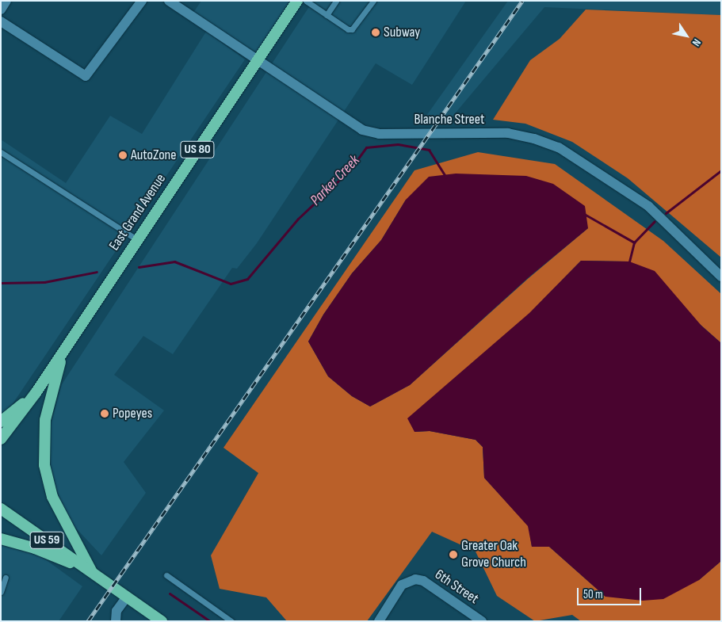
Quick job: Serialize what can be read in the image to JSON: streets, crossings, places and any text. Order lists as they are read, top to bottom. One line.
{"streets":{"highway":["US 80","East Grand Avenue","US 59"],"street":["Blanche Street","6th Street"]},"crossings":[["Blanche Street","East Grand Avenue"]],"water":["Parker Creek"],"places":["Subway","AutoZone","Popeyes","Greater Oak Grove Church"],"scale_bar":"50 m","north":"bottom right"}
